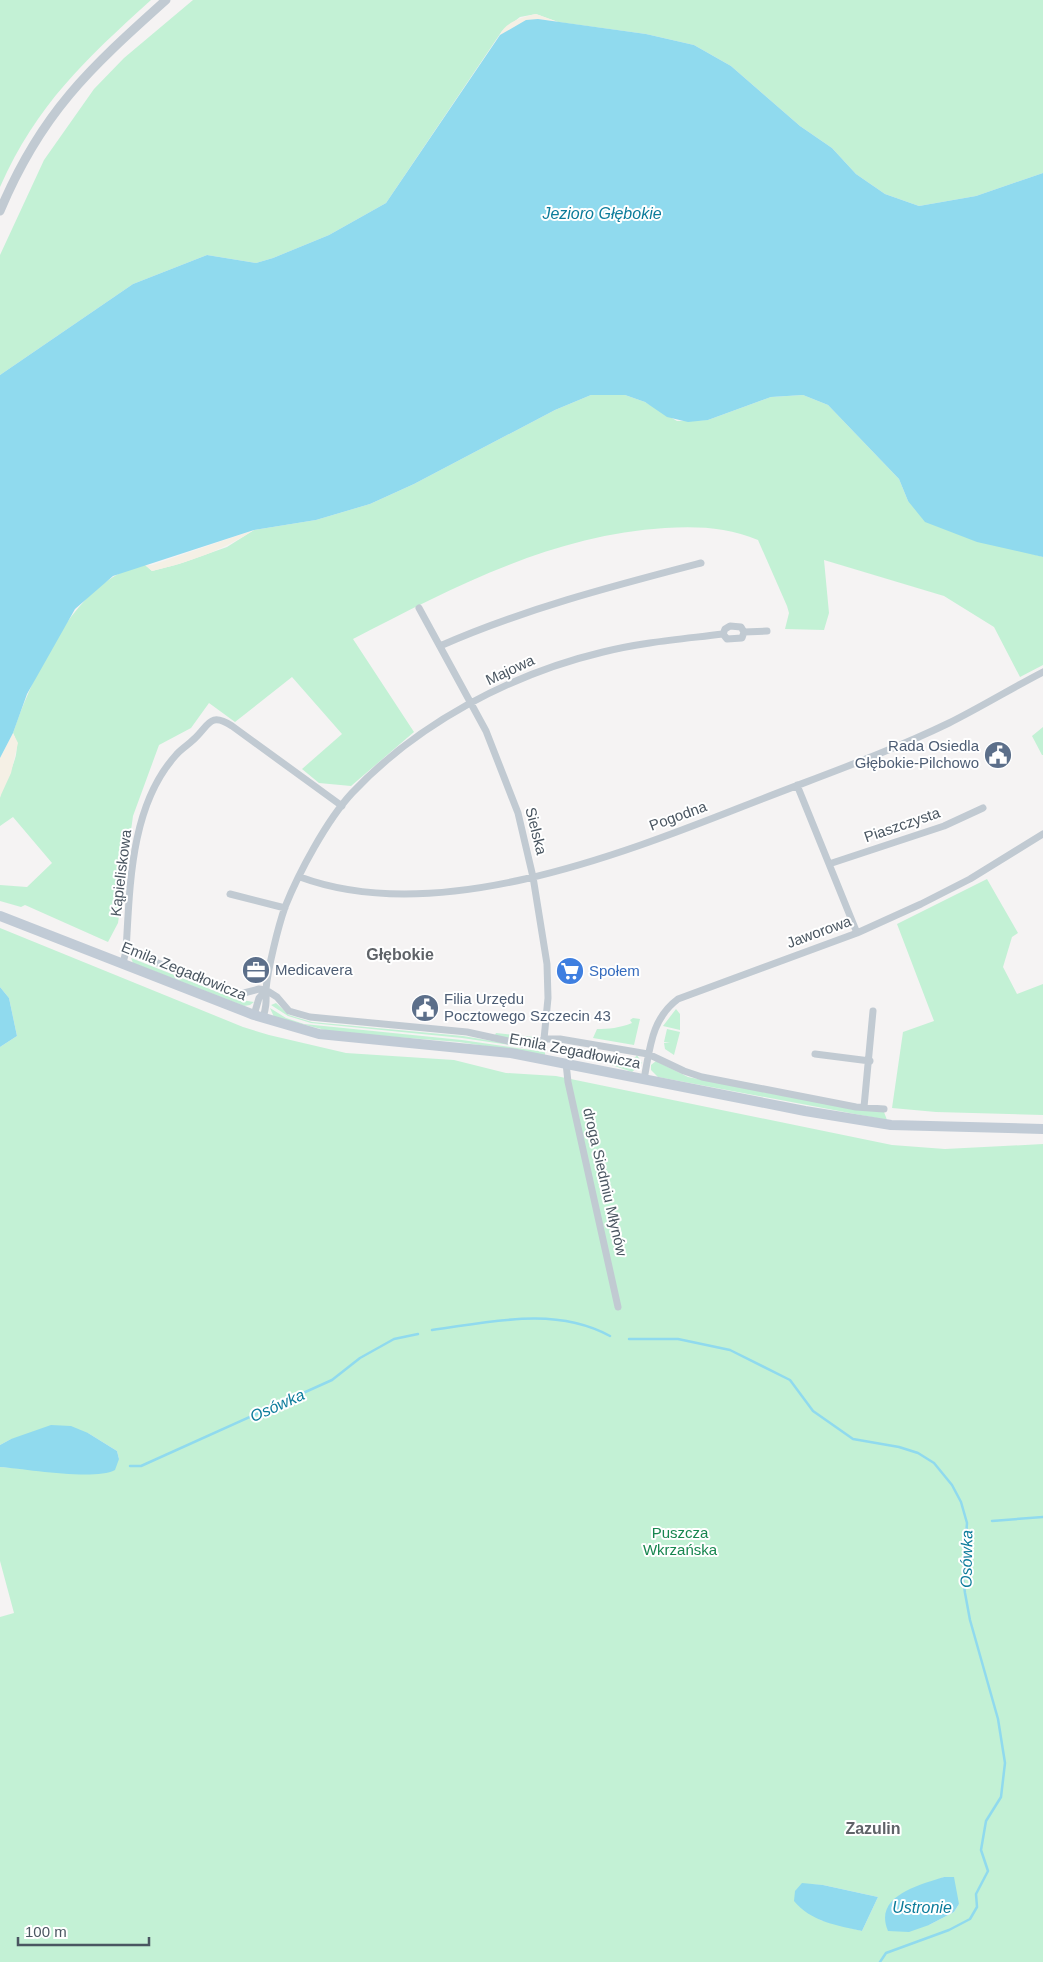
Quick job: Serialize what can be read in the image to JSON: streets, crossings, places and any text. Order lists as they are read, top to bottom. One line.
{"streets":{"main road":["Emila Zegadłowicza"],"street":["Majowa","Pogodna","Piaszczysta","Sielska","Kąpieliskowa","Jaworowa","droga Siedmiu Młynów"]},"crossings":[["Majowa","Pogodna"],["Majowa","Sielska"],["Majowa","Kąpieliskowa"],["Majowa","Emila Zegadłowicza"],["Pogodna","Sielska"],["Kąpieliskowa","Emila Zegadłowicza"],["Jaworowa","Emila Zegadłowicza"],["Emila Zegadłowicza","droga Siedmiu Młynów"]],"districts":["Głębokie","Zazulin"],"water":["Jezioro Głębokie","Osówka","Ustronie"],"parks":["Puszcza Wkrzańska"],"places":{"public building":["Rada Osiedla Głębokie-Pilchowo","Filia Urzędu Pocztowego Szczecin 43"],"office":["Medicavera"],"supermarket":["Społem"]},"scale_bar":"100 m"}
